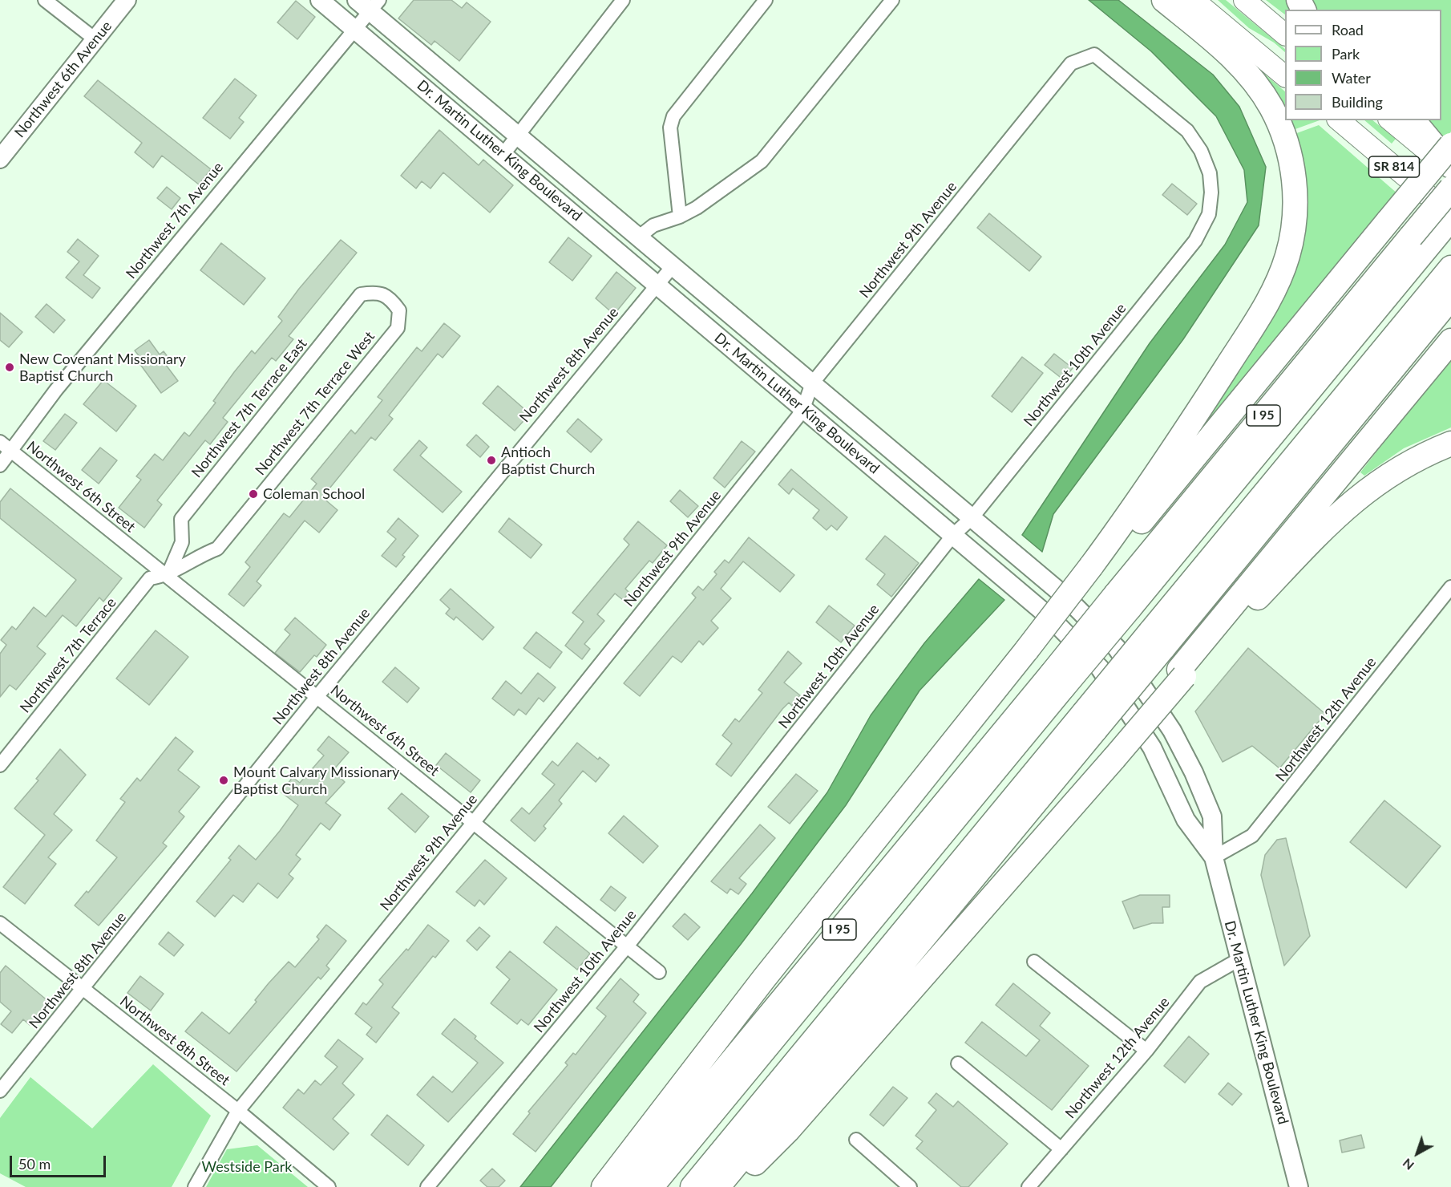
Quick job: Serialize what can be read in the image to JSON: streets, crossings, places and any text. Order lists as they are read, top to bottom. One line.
{"streets":{"highway":["I 95"],"main road":["Northwest 6th Avenue","Dr. Martin Luther King Boulevard","SR 814"],"street":["Northwest 7th Avenue","Northwest 9th Avenue","Northwest 8th Avenue","Northwest 10th Avenue","Northwest 7th Terrace West","Northwest 7th Terrace East","Northwest 6th Street","Northwest 7th Terrace","Northwest 12th Avenue","Northwest 8th Street"]},"crossings":[["Dr. Martin Luther King Boulevard","Northwest 7th Avenue"],["Dr. Martin Luther King Boulevard","Northwest 9th Avenue"],["Dr. Martin Luther King Boulevard","Northwest 8th Avenue"],["Dr. Martin Luther King Boulevard","Northwest 10th Avenue"],["Dr. Martin Luther King Boulevard","Northwest 12th Avenue"],["Northwest 7th Avenue","Northwest 6th Street"],["Northwest 9th Avenue","Northwest 10th Avenue"],["Northwest 9th Avenue","Northwest 6th Street"],["Northwest 9th Avenue","Northwest 8th Street"],["Northwest 8th Avenue","Northwest 6th Street"],["Northwest 8th Avenue","Northwest 8th Street"],["Northwest 10th Avenue","Northwest 6th Street"],["Northwest 7th Terrace West","Northwest 7th Terrace East"],["Northwest 7th Terrace West","Northwest 6th Street"],["Northwest 7th Terrace West","Northwest 7th Terrace"],["Northwest 7th Terrace East","Northwest 6th Street"],["Northwest 7th Terrace East","Northwest 7th Terrace"],["Northwest 6th Street","Northwest 7th Terrace"]],"parks":["Westside Park"],"places":["New Covenant Missionary Baptist Church","Antioch Baptist Church","Coleman School","Mount Calvary Missionary Baptist Church"],"legend":["Road","Park","Water","Building"],"scale_bar":"50 m","north":"bottom left"}
